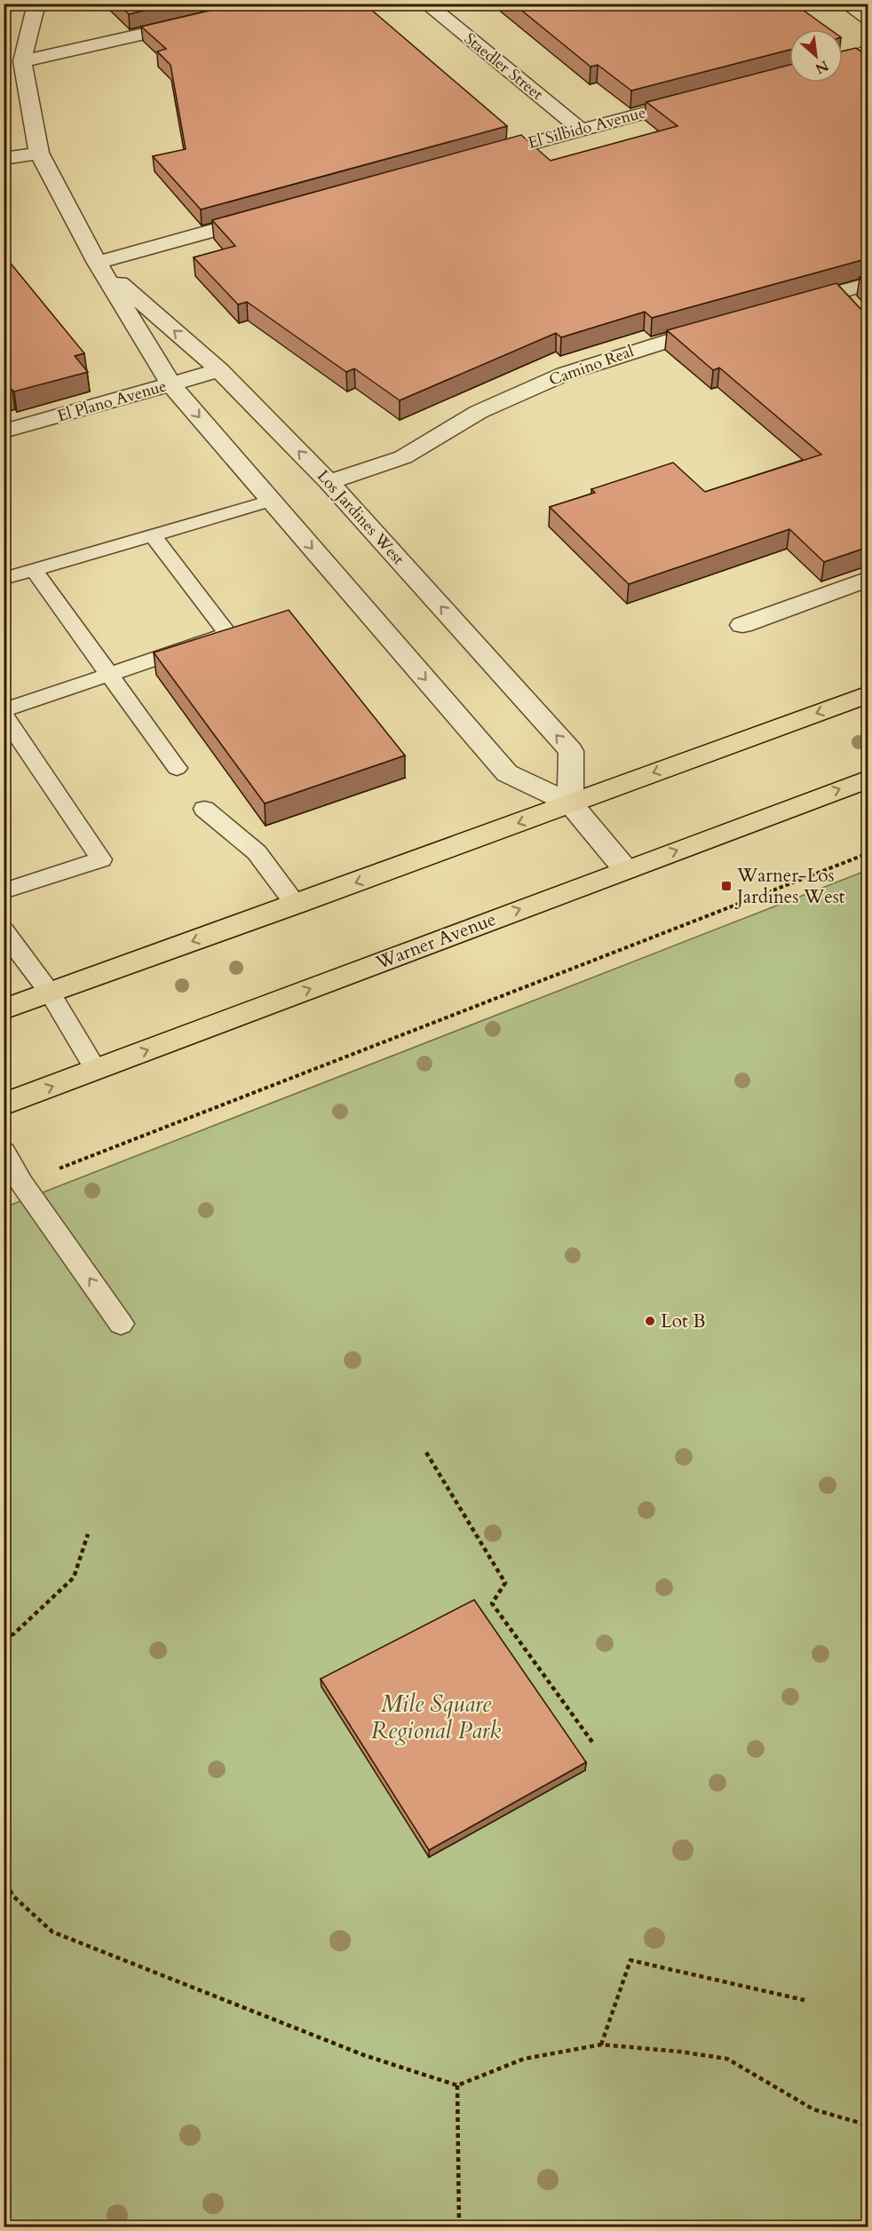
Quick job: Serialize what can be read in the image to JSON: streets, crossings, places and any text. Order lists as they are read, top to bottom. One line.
{"streets":{"main road":["Warner Avenue"],"street":["Staedler Street","El Silbido Avenue","Camino Real","El Plano Avenue","Los Jardines West"]},"crossings":[["Staedler Street","El Silbido Avenue"],["Camino Real","Los Jardines West"],["El Plano Avenue","Los Jardines West"],["Los Jardines West","Warner Avenue"]],"parks":["Mile Square Regional Park"],"places":{"transit":["Warner-Los Jardines West"],"other":["Lot B"]},"north":"bottom right"}
